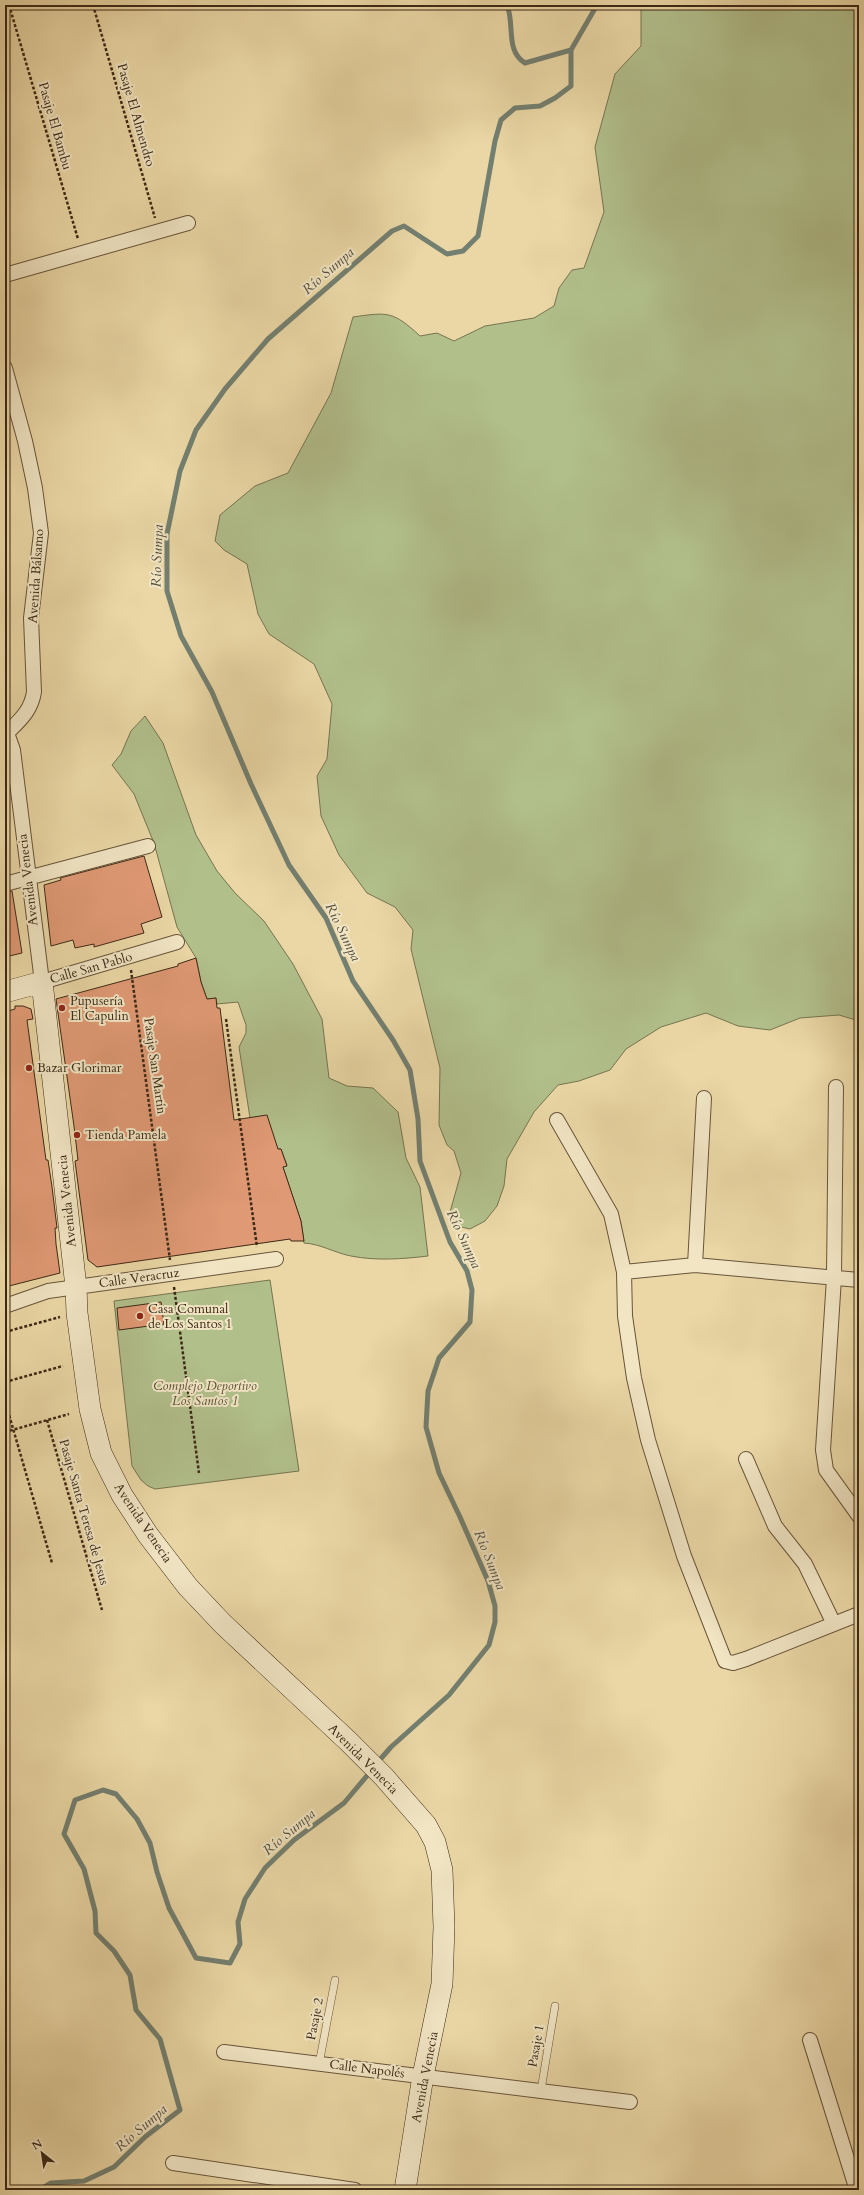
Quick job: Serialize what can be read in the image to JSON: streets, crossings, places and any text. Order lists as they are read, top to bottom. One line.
{"streets":{"street":["Avenida Bálsamo","Avenida Venecia","Calle San Pablo","Calle Veracruz","Calle Napolés"],"lane":["Pasaje 2","Pasaje 1"],"path":["Pasaje El Almendro","Pasaje El Bambu","Pasaje San Martín","Pasaje Santa Teresa de Jesus"]},"crossings":[["Avenida Bálsamo","Avenida Venecia"],["Avenida Venecia","Calle San Pablo"],["Avenida Venecia","Calle Veracruz"],["Avenida Venecia","Calle Napolés"],["Calle San Pablo","Pasaje San Martín"],["Pasaje San Martín","Calle Veracruz"],["Pasaje 2","Calle Napolés"],["Pasaje 1","Calle Napolés"]],"water":["Río Sumpa"],"parks":["Complejo Deportivo Los Santos 1"],"places":["Pupusería El Capulin","Bazar Glorimar","Tienda Pamela","Casa Comunal de Los Santos 1"],"north":"top left"}
